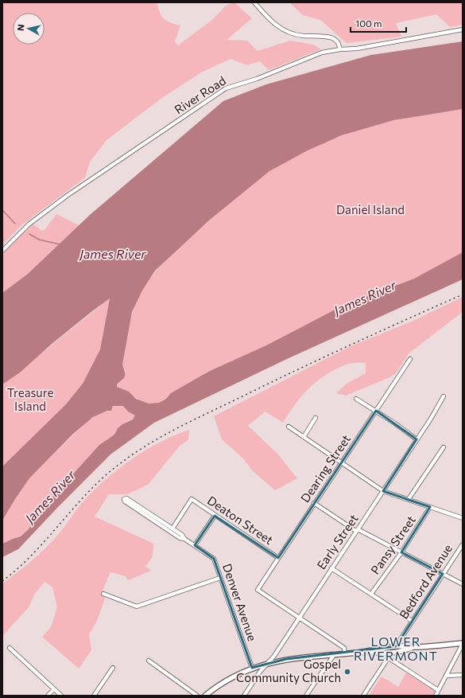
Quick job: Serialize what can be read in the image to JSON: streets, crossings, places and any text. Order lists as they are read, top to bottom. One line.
{"streets":{"street":["River Road","Dearing Street","Deaton Street","Early Street","Pansy Street","Bedford Avenue","Denver Avenue"]},"crossings":[["Dearing Street","Deaton Street"],["Dearing Street","Early Street"],["Deaton Street","Denver Avenue"]],"districts":["LOWER RIVERMONT"],"water":["James River"],"parks":["Daniel Island","Treasure Island"],"places":["Gospel Community Church"],"scale_bar":"100 m","north":"left"}
